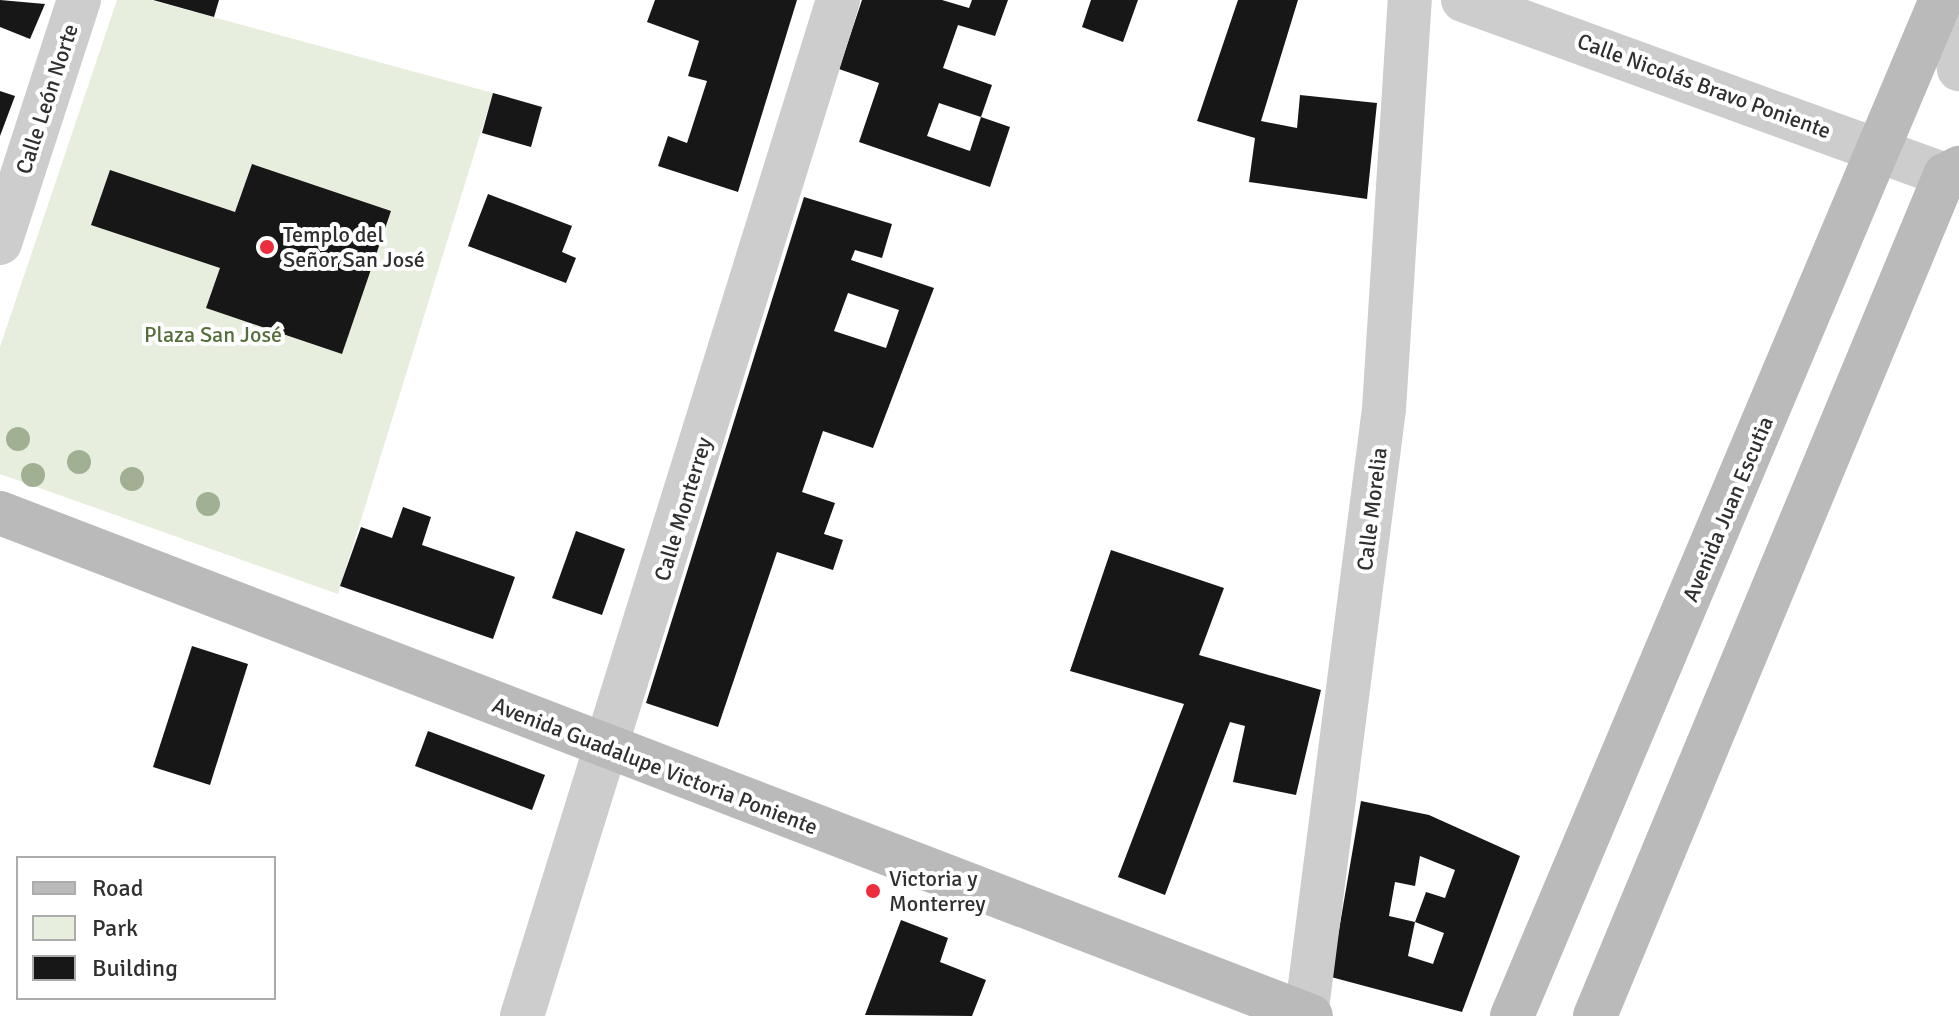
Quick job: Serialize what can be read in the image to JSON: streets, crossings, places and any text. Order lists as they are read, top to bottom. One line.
{"streets":{"main road":["Avenida Juan Escutia","Avenida Guadalupe Victoria Poniente"],"street":["Calle Nicolás Bravo Poniente","Calle León Norte","Calle Monterrey","Calle Morelia"]},"crossings":[["Calle Nicolás Bravo Poniente","Avenida Juan Escutia"],["Calle Monterrey","Avenida Guadalupe Victoria Poniente"],["Calle Morelia","Avenida Guadalupe Victoria Poniente"]],"parks":["Plaza San José"],"places":["Templo del Señor San José","Victoria y Monterrey"],"legend":["Road","Park","Building"]}
